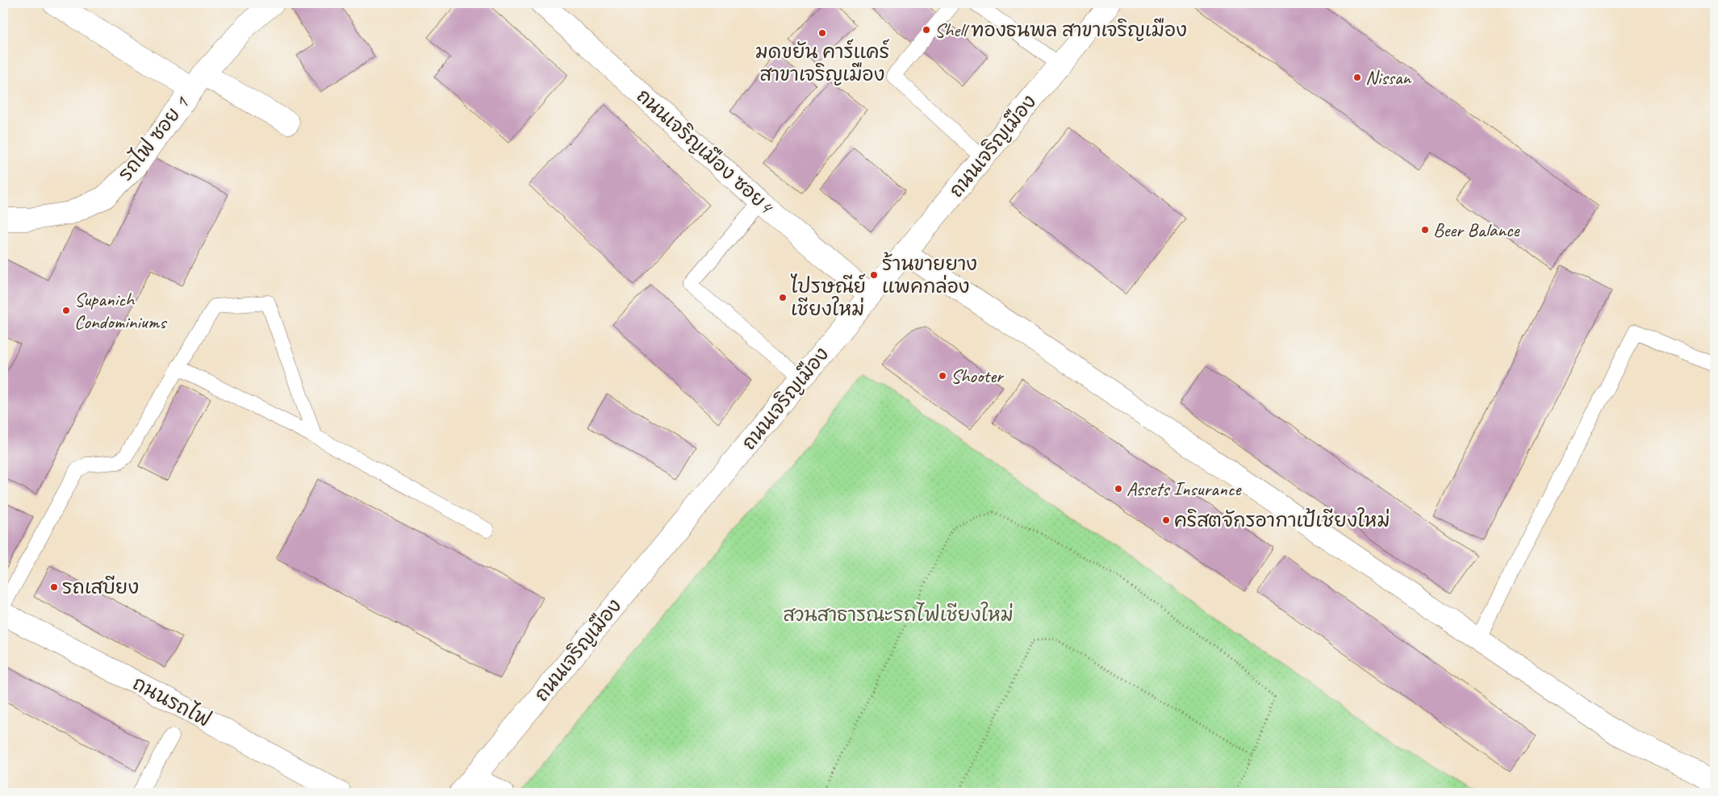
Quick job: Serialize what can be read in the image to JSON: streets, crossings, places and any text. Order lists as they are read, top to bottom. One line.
{"streets":{"street":["รถไฟ ซอย 1","ถนนเจริญเมือง","ถนนเจริญเมือง ซอย4","ถนนรถไฟ"]},"crossings":[["ถนนเจริญเมือง","ถนนเจริญเมือง ซอย4"]],"parks":["สวนสาธารณะรถไฟเชียงใหม่"],"places":["Shell ทองธนพล สาขาเจริญเมือง","มดขยัน คาร์แคร์ สาขาเจริญเมือง","Nissan","Beer Balance","ร้านขายยาง แพคกล่อง","ไปรษณีย์ เชียงใหม่","Supanich Condominiums","Shooter","Assets Insurance","คริสตจักรอากาเป้เชียงใหม่","รถเสบียง"]}
